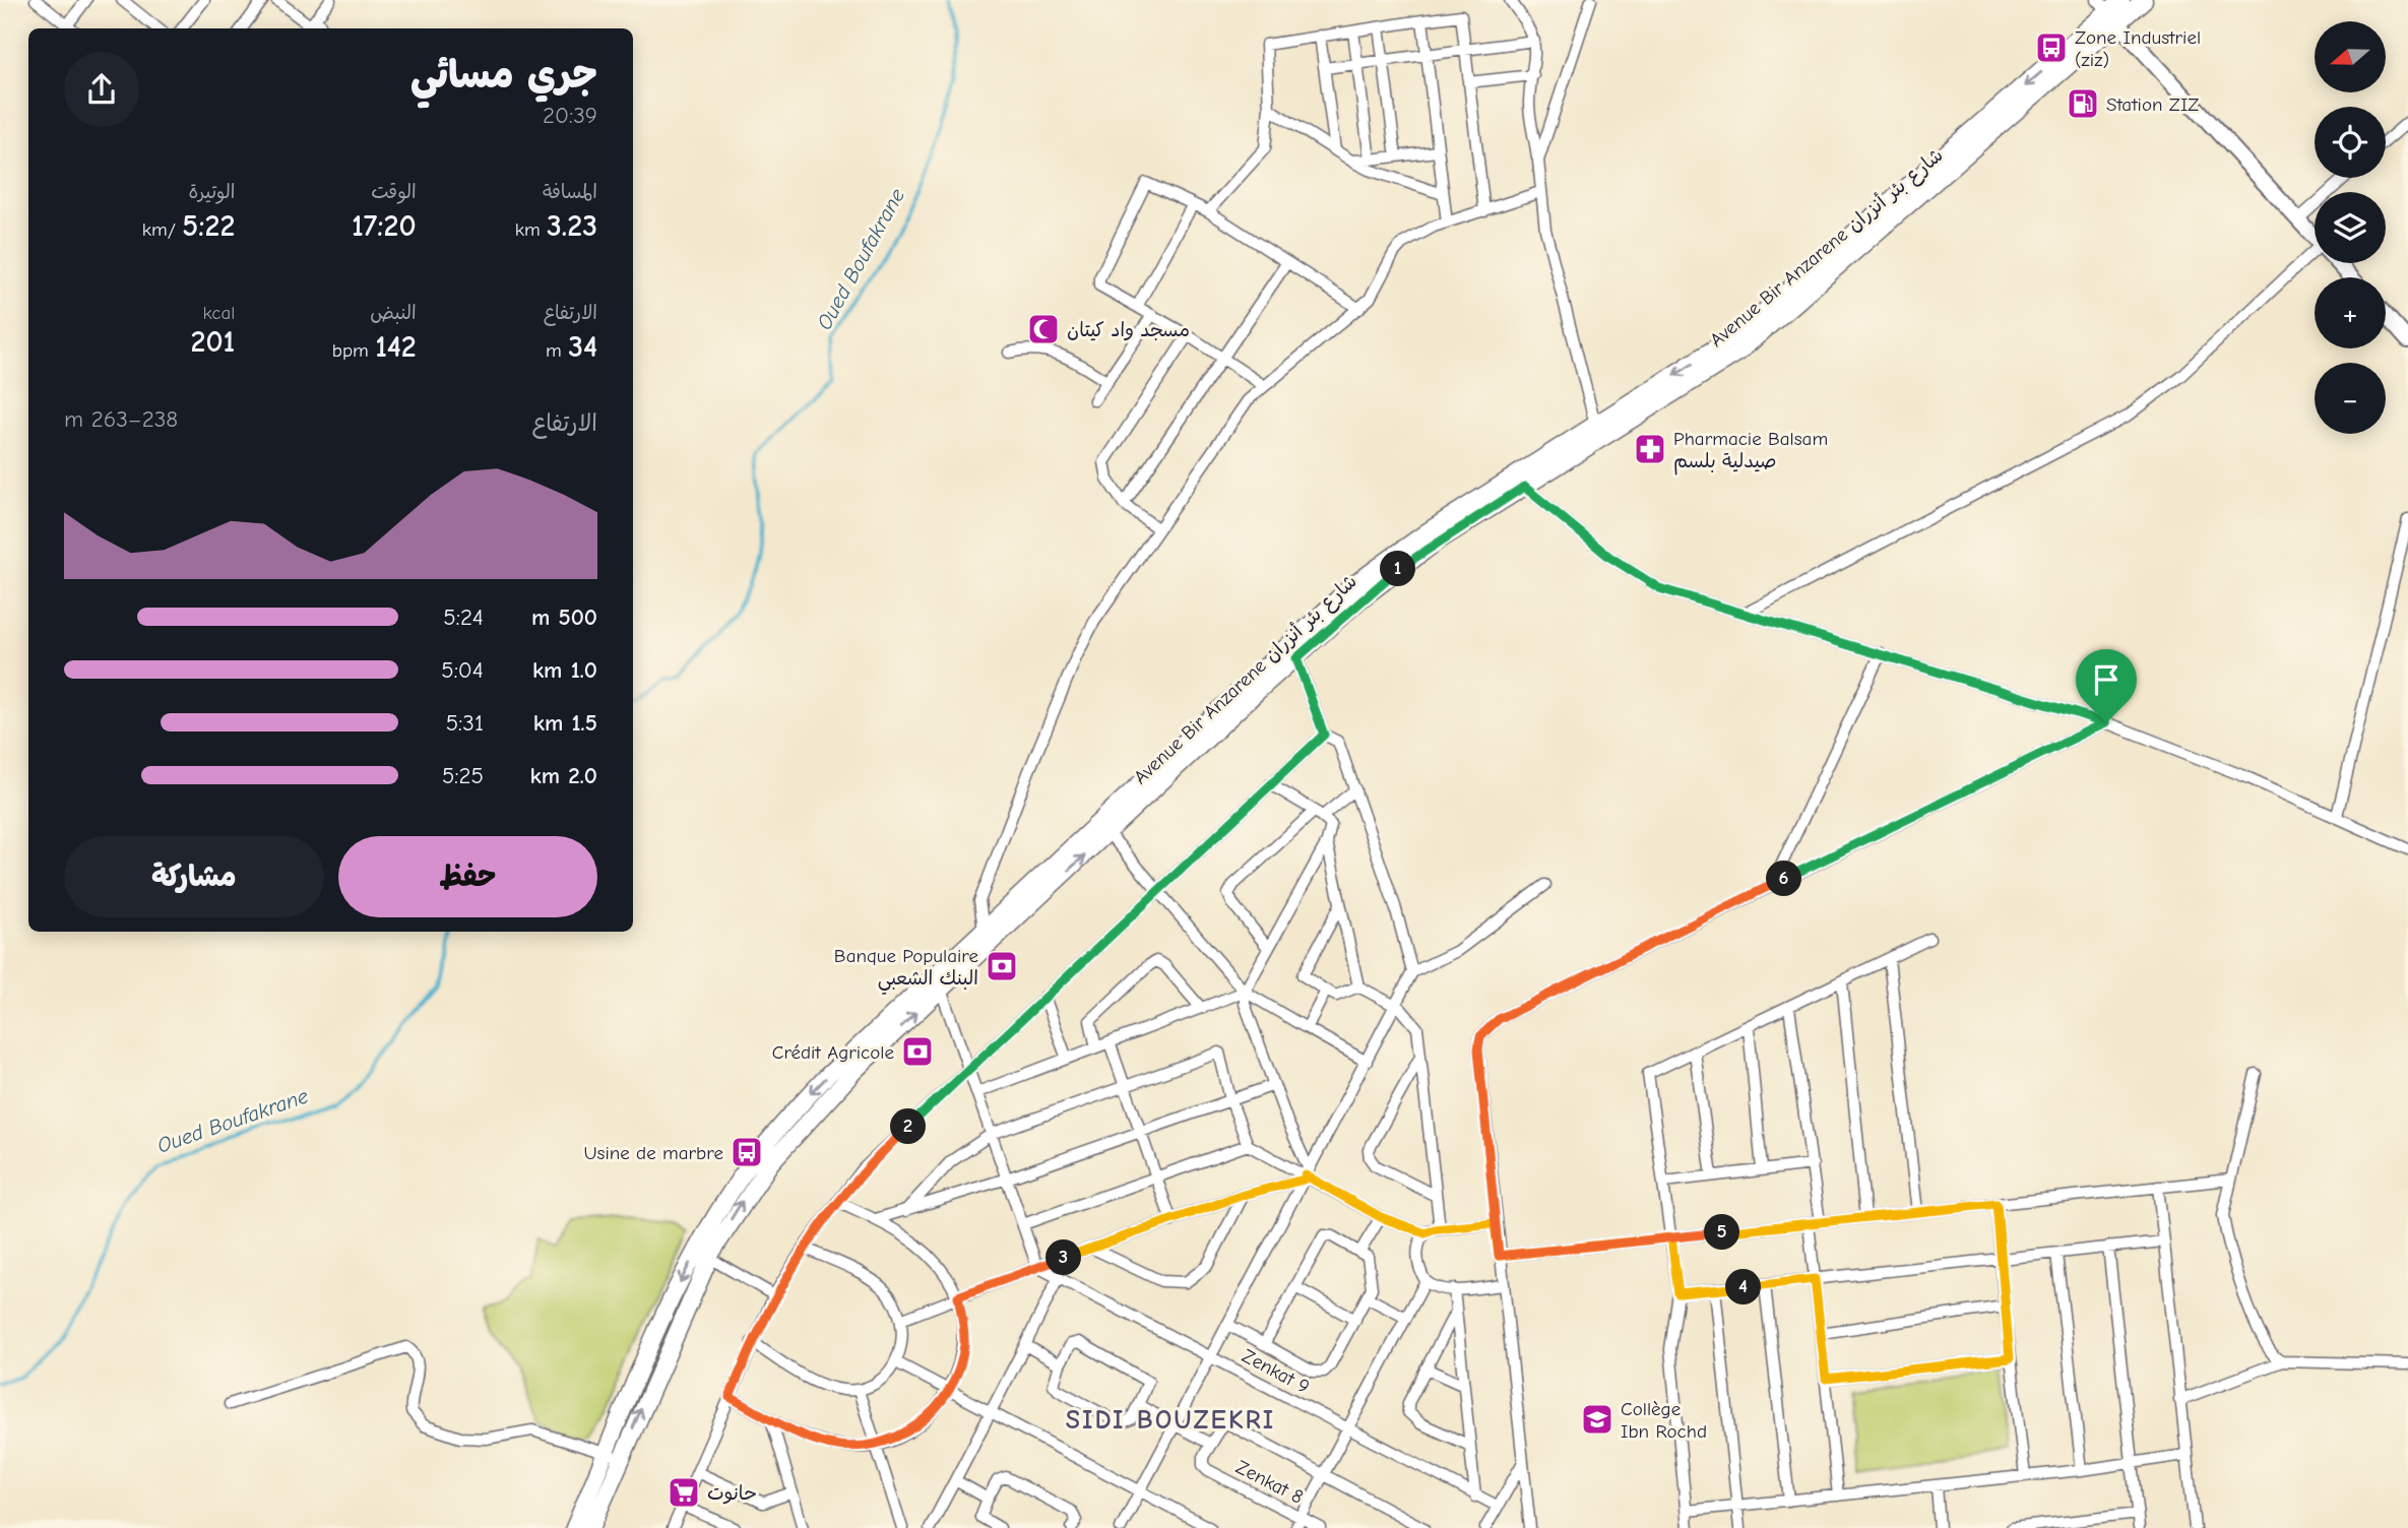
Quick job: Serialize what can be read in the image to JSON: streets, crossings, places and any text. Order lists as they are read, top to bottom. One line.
{"streets":{"main road":["Avenue Bir Anzarene شارع بئر أنزران"],"street":["Zenkat 9","Zenkat 8"]},"districts":["SIDI BOUZEKRI"],"water":["Oued Boufakrane"],"places":{"bus stop":["Zone Industriel (ziz)","Usine de marbre"],"fuel station":["Station ZIZ"],"mosque":["مسجد واد كيتان"],"pharmacy":["Pharmacie Balsam صيدلية بلسم"],"bank":["Banque Populaire البنك الشعبي","Crédit Agricole"],"school or university":["Collège Ibn Rochd"],"supermarket":["حانوت"]},"north":"left","page":{"map_buttons":["+","−"],"heading":["جري مسائي","20:39"],"stats":[["المسافة","3.23 km"],["الوقت","17:20"],["الوتيرة","5:22 /km"],["الارتفاع","34 m"],["النبض","142 bpm"],["kcal","201"]],"chart":["الارتفاع","238–263 m"],"pins":["1","6","2","5","3","4"],"list":[{"name":"500 m","note":"5:24"},{"name":"1.0 km","note":"5:04"},{"name":"1.5 km","note":"5:31"},{"name":"2.0 km","note":"5:25"}],"buttons":["حفظ","مشاركة"]}}
